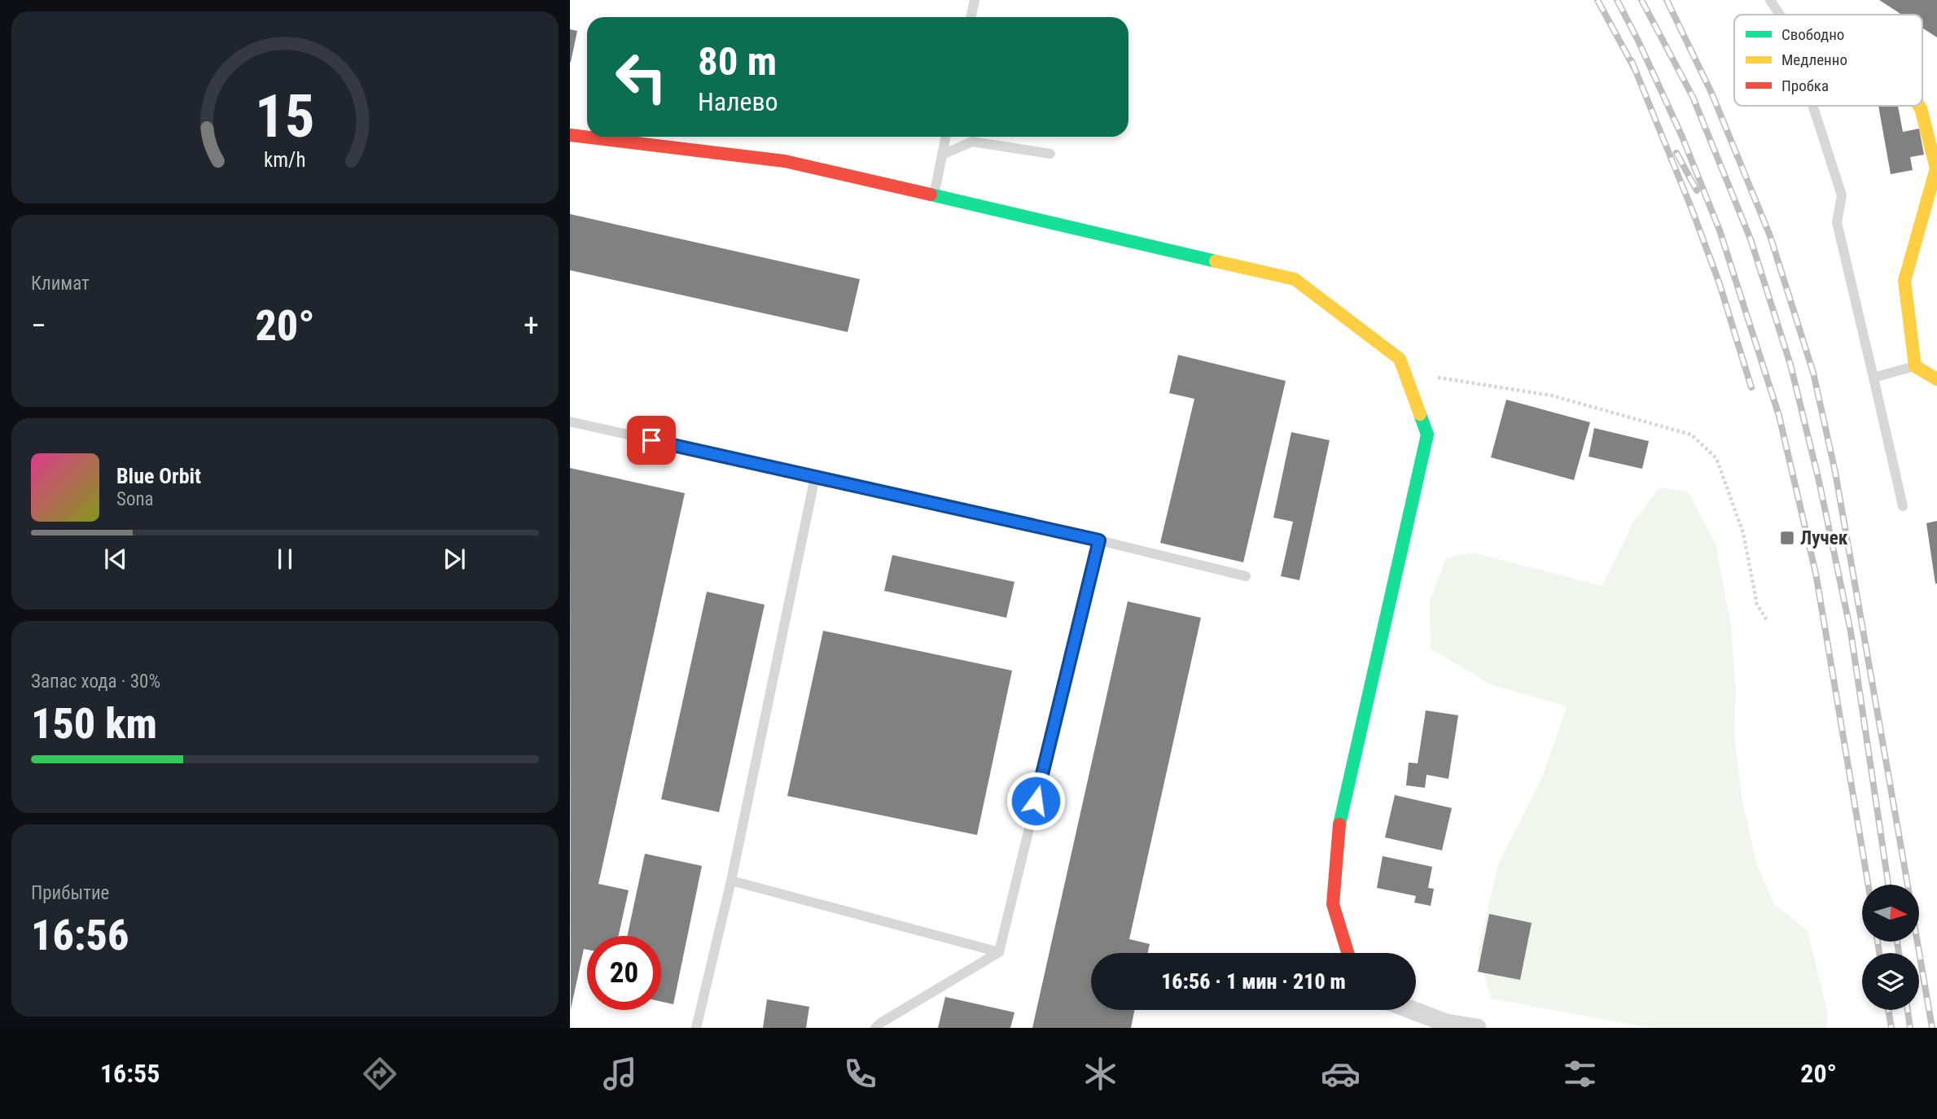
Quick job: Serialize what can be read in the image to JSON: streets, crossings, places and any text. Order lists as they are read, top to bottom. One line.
{"places":{"transit":["Лучек"]},"legend":["Свободно","Медленно","Пробка"],"north":"right","page":{"turn":["80 m","Налево"],"tile":["Климат",["Запас хода · 30%","150 km"],["Прибытие","16:56"]],"heat":["−","20°","+"],"song":["Blue Orbit","Sona"],"limit":"20","trip":"16:56 · 1 мин · 210 m","tabs":["16:55","20°"],"gauge":["15","km/h"]}}
